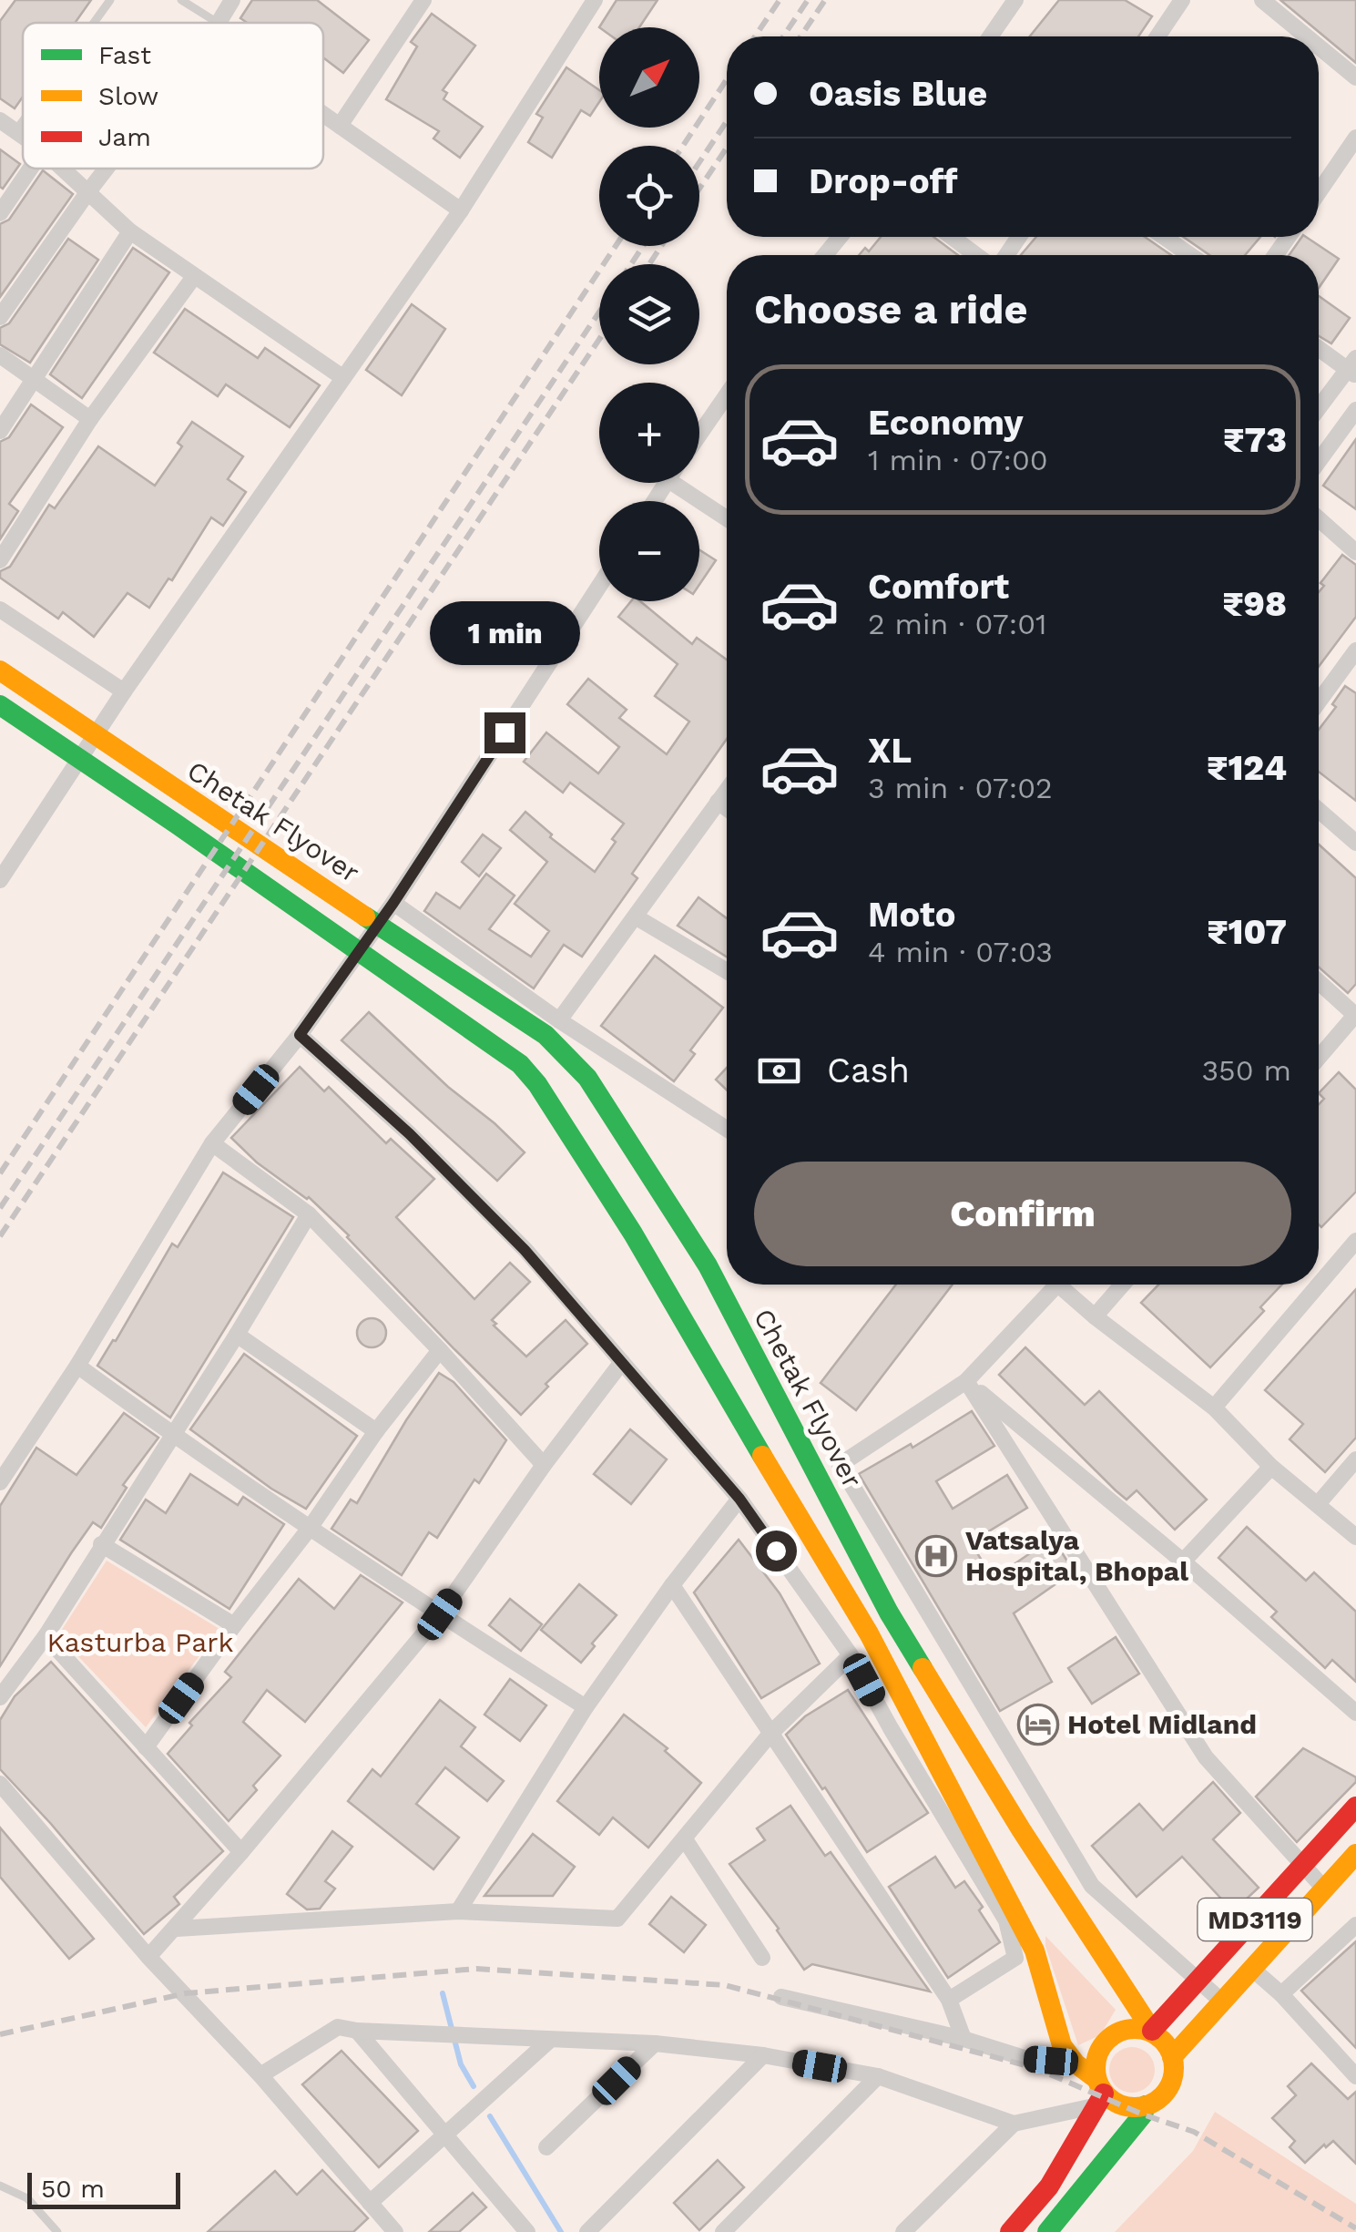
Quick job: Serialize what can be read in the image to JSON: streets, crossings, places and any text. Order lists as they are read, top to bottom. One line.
{"streets":{"main road":["Chetak Flyover","MD3119"]},"crossings":[["Chetak Flyover","MD3119"]],"parks":["Kasturba Park"],"places":{"hospital":["Vatsalya Hospital, Bhopal"],"hotel":["Hotel Midland"]},"legend":["Fast","Slow","Jam"],"scale_bar":"50 m","north":"top right","page":{"map_buttons":["+","−"],"banner":["Oasis Blue","Drop-off"],"heading":"Choose a ride","list":[{"name":"Economy","note":"1 min · 07:00","value":"₹73"},{"name":"Comfort","note":"2 min · 07:01","value":"₹98"},{"name":"XL","note":"3 min · 07:02","value":"₹124"},{"name":"Moto","note":"4 min · 07:03","value":"₹107"}],"bubble":"1 min","pay":["Cash","350 m"],"buttons":"Confirm","scale":"50 m"}}
